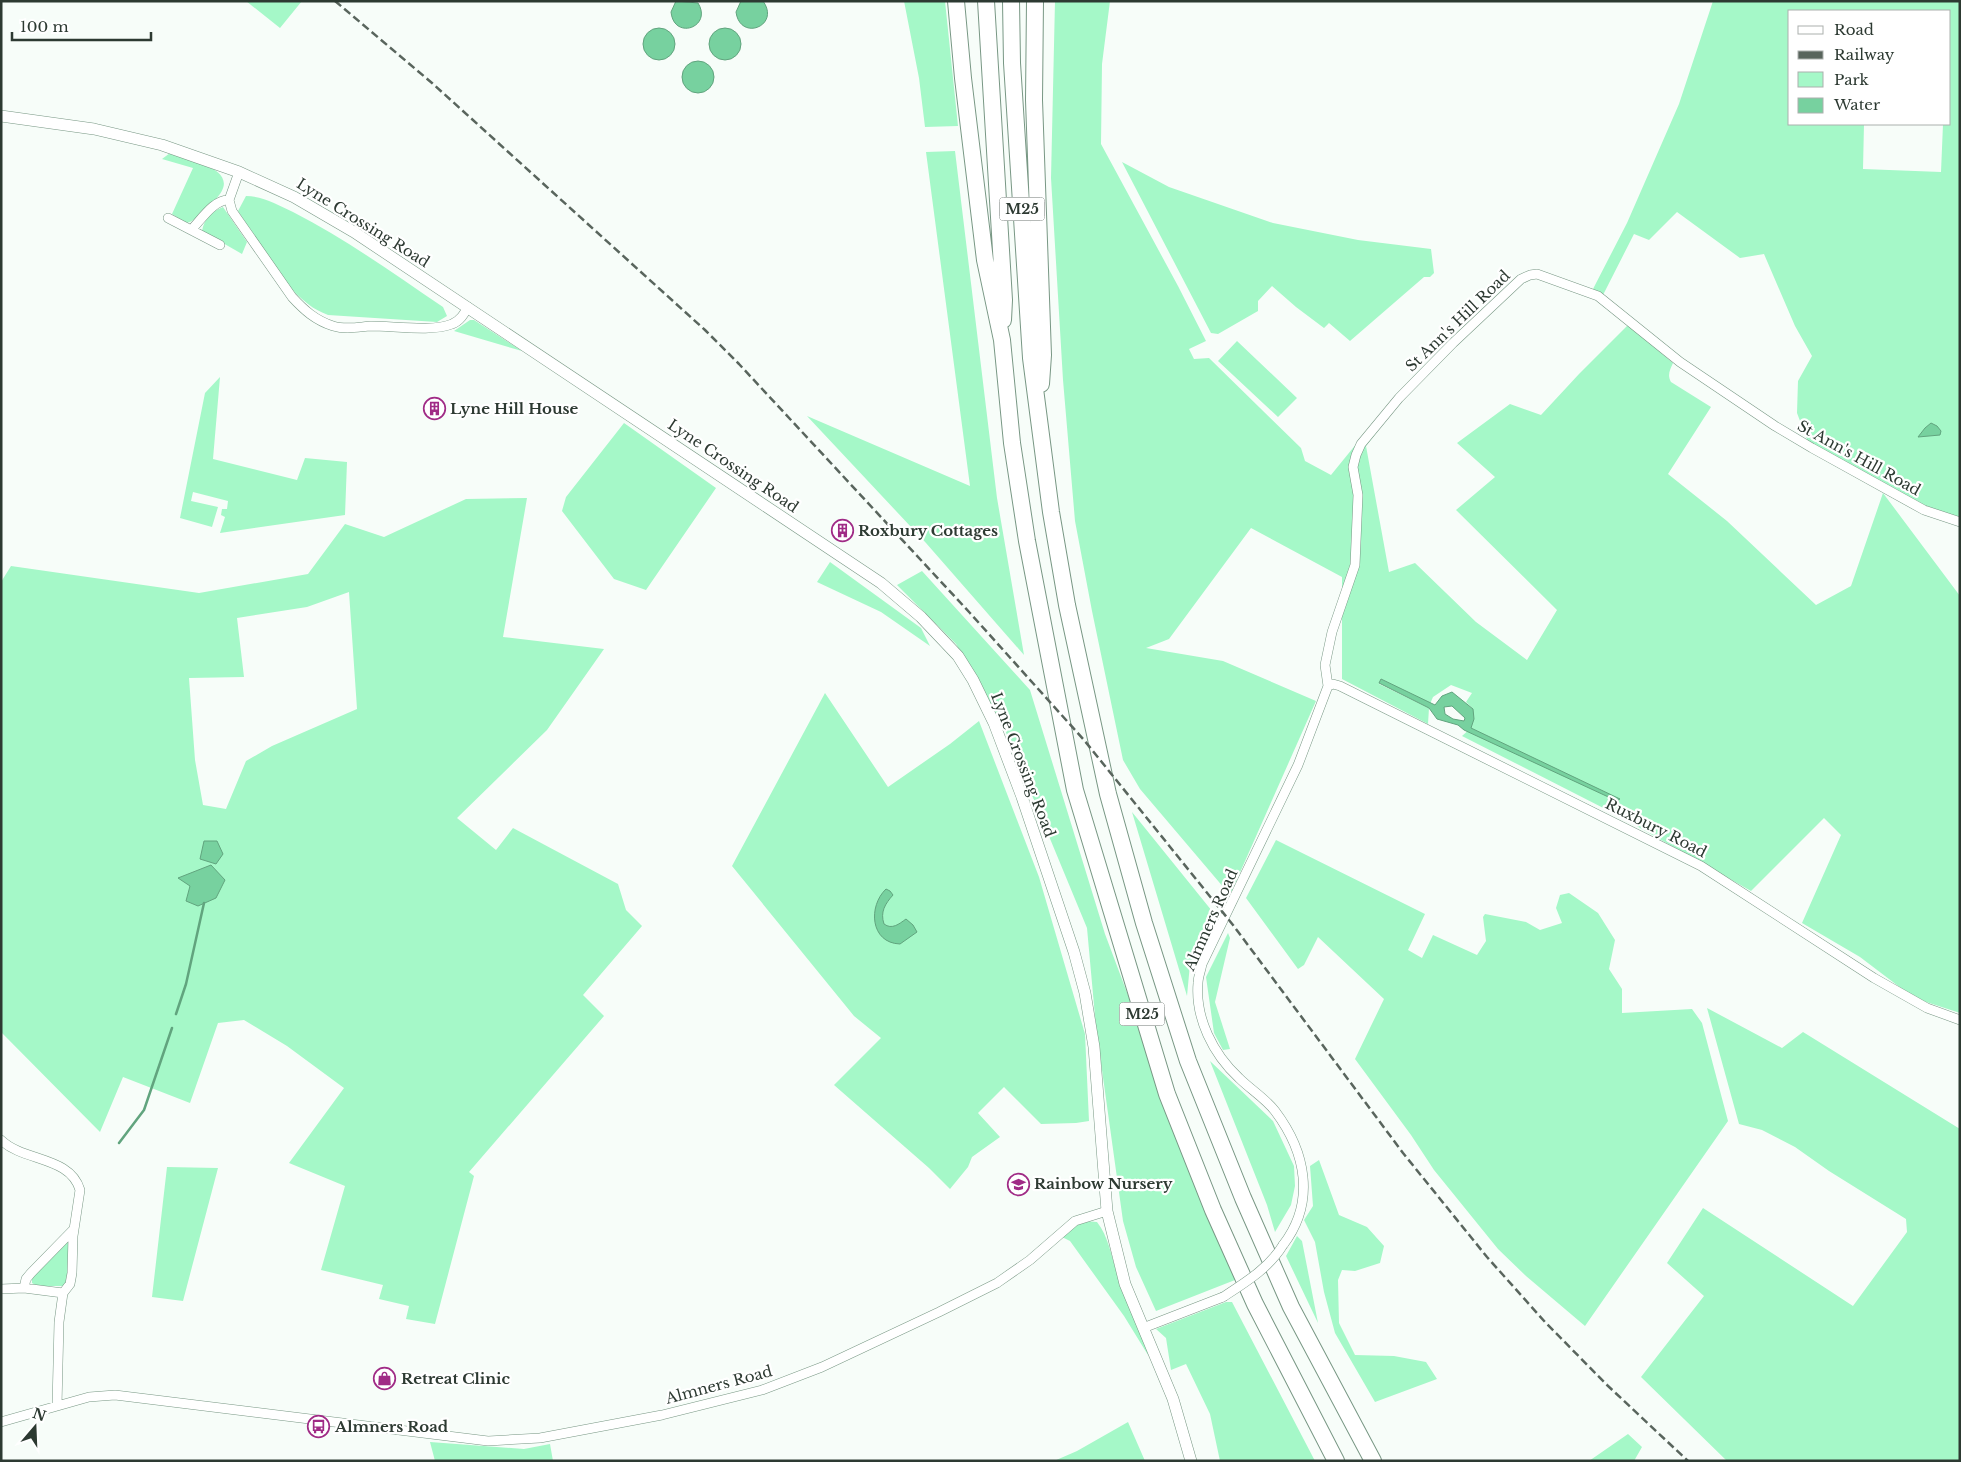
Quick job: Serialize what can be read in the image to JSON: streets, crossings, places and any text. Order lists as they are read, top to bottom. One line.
{"streets":{"highway":["M25"],"street":["Lyne Crossing Road","St Ann's Hill Road","Ruxbury Road","Almners Road"]},"crossings":[["Lyne Crossing Road","Almners Road"],["St Ann's Hill Road","Ruxbury Road"],["St Ann's Hill Road","Almners Road"],["Ruxbury Road","Almners Road"]],"places":{"building":["Lyne Hill House","Roxbury Cottages"],"school or university":["Rainbow Nursery"],"shop":["Retreat Clinic"],"bus stop":["Almners Road"]},"legend":["Road","Railway","Park","Water"],"scale_bar":"100 m","north":"top"}
